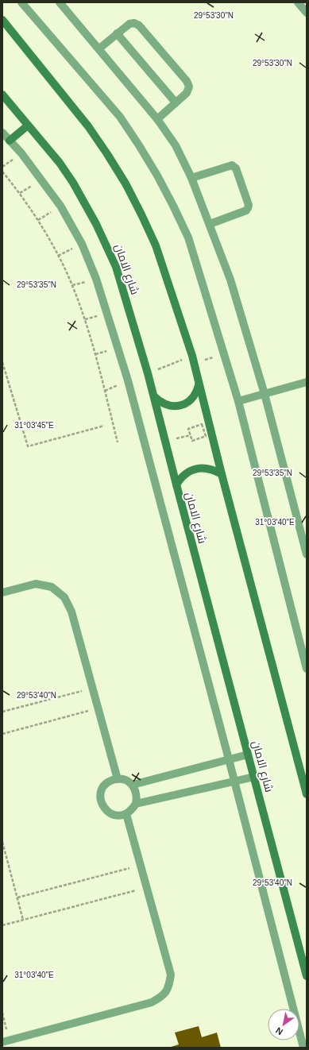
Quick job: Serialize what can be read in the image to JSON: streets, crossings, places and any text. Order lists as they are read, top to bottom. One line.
{"streets":{"street":["شارع الامان"]},"north":"bottom left","coordinates":["29°53'30\"N","29°53'35\"N","31°03'45\"E","31°03'40\"E","29°53'40\"N"]}
